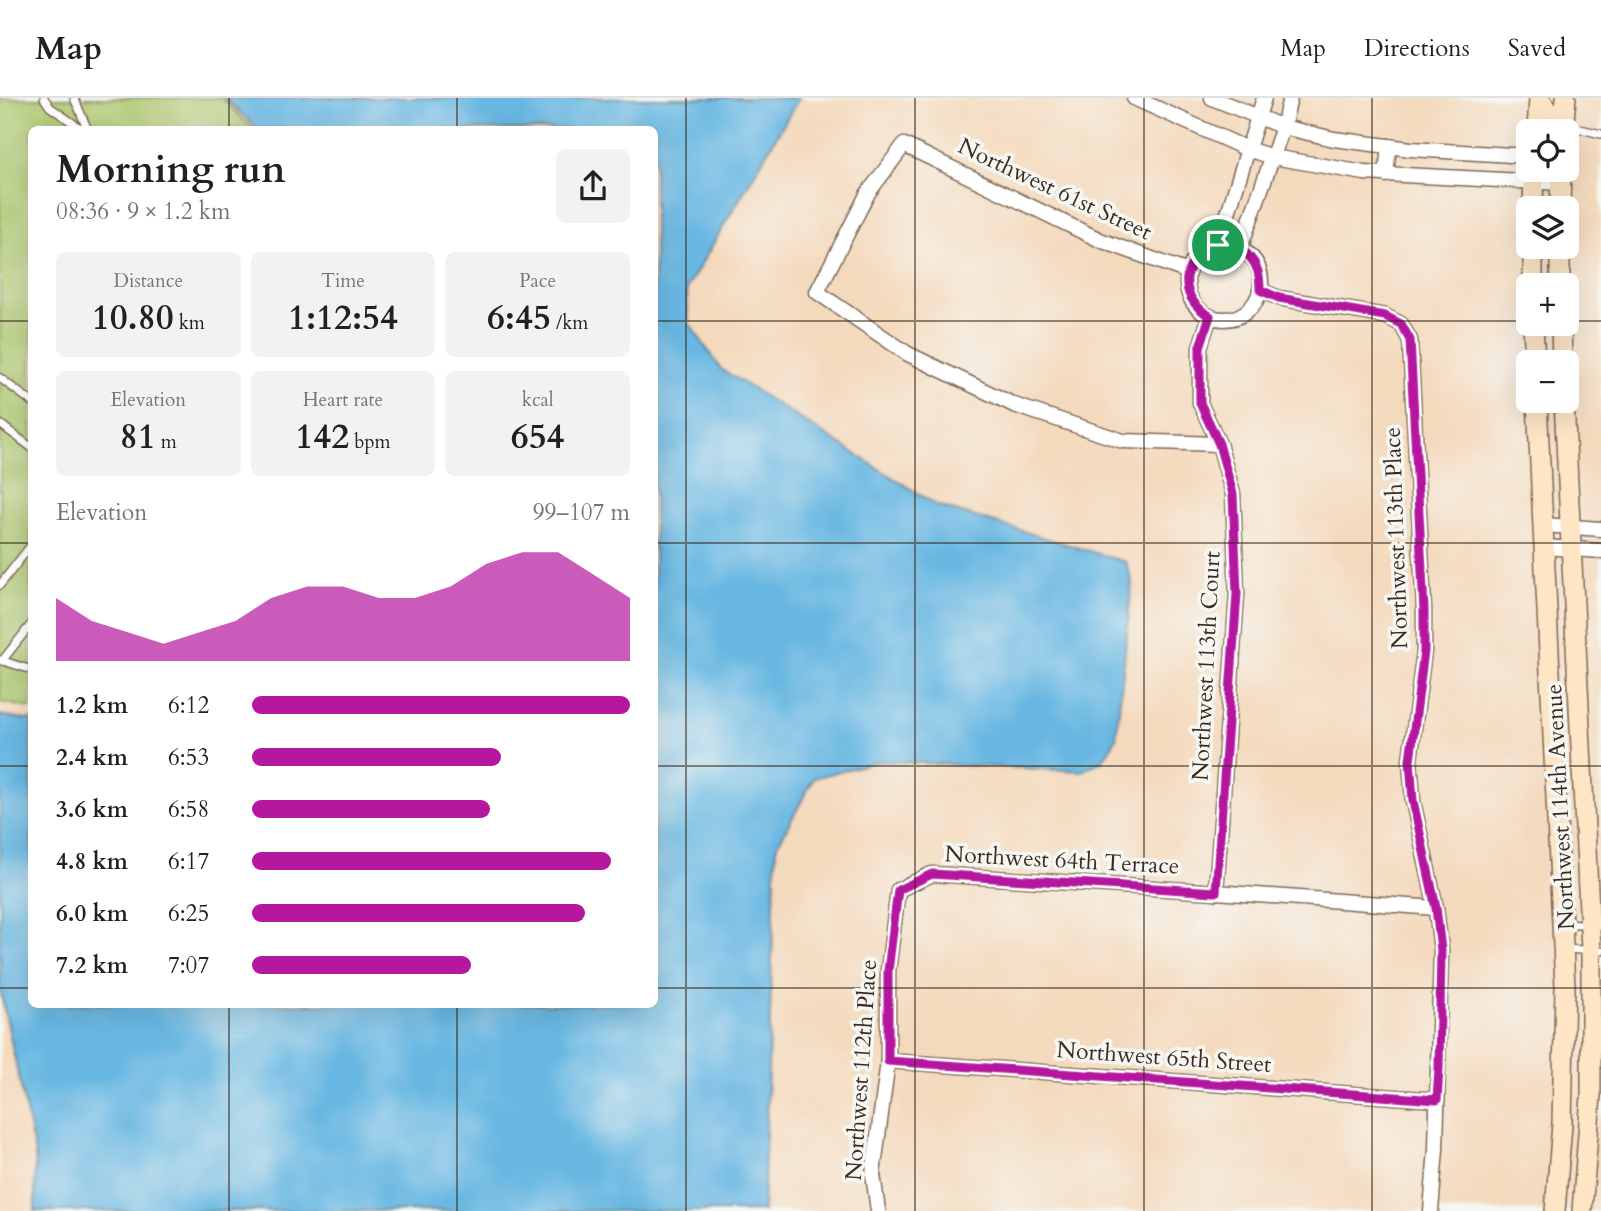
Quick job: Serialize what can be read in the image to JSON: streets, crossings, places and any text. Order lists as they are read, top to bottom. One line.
{"streets":{"street":["Northwest 61st Street","Northwest 113th Place","Northwest 113th Court","Northwest 114th Avenue","Northwest 64th Terrace","Northwest 65th Street","Northwest 112th Place"]},"crossings":[["Northwest 61st Street","Northwest 113th Place"],["Northwest 61st Street","Northwest 113th Court"],["Northwest 113th Place","Northwest 113th Court"],["Northwest 113th Place","Northwest 64th Terrace"],["Northwest 113th Place","Northwest 65th Street"],["Northwest 113th Court","Northwest 64th Terrace"],["Northwest 64th Terrace","Northwest 112th Place"],["Northwest 65th Street","Northwest 112th Place"]],"page":{"header":"Map","nav":["Map","Directions","Saved"],"map_buttons":["+","−"],"heading":["Morning run","08:36 · 9 × 1.2 km"],"stats":[["Distance","10.80 km"],["Time","1:12:54"],["Pace","6:45 /km"],["Elevation","81 m"],["Heart rate","142 bpm"],["kcal","654"]],"chart":["Elevation","99–107 m"],"list":[{"name":"1.2 km","note":"6:12"},{"name":"2.4 km","note":"6:53"},{"name":"3.6 km","note":"6:58"},{"name":"4.8 km","note":"6:17"},{"name":"6.0 km","note":"6:25"},{"name":"7.2 km","note":"7:07"}]}}
